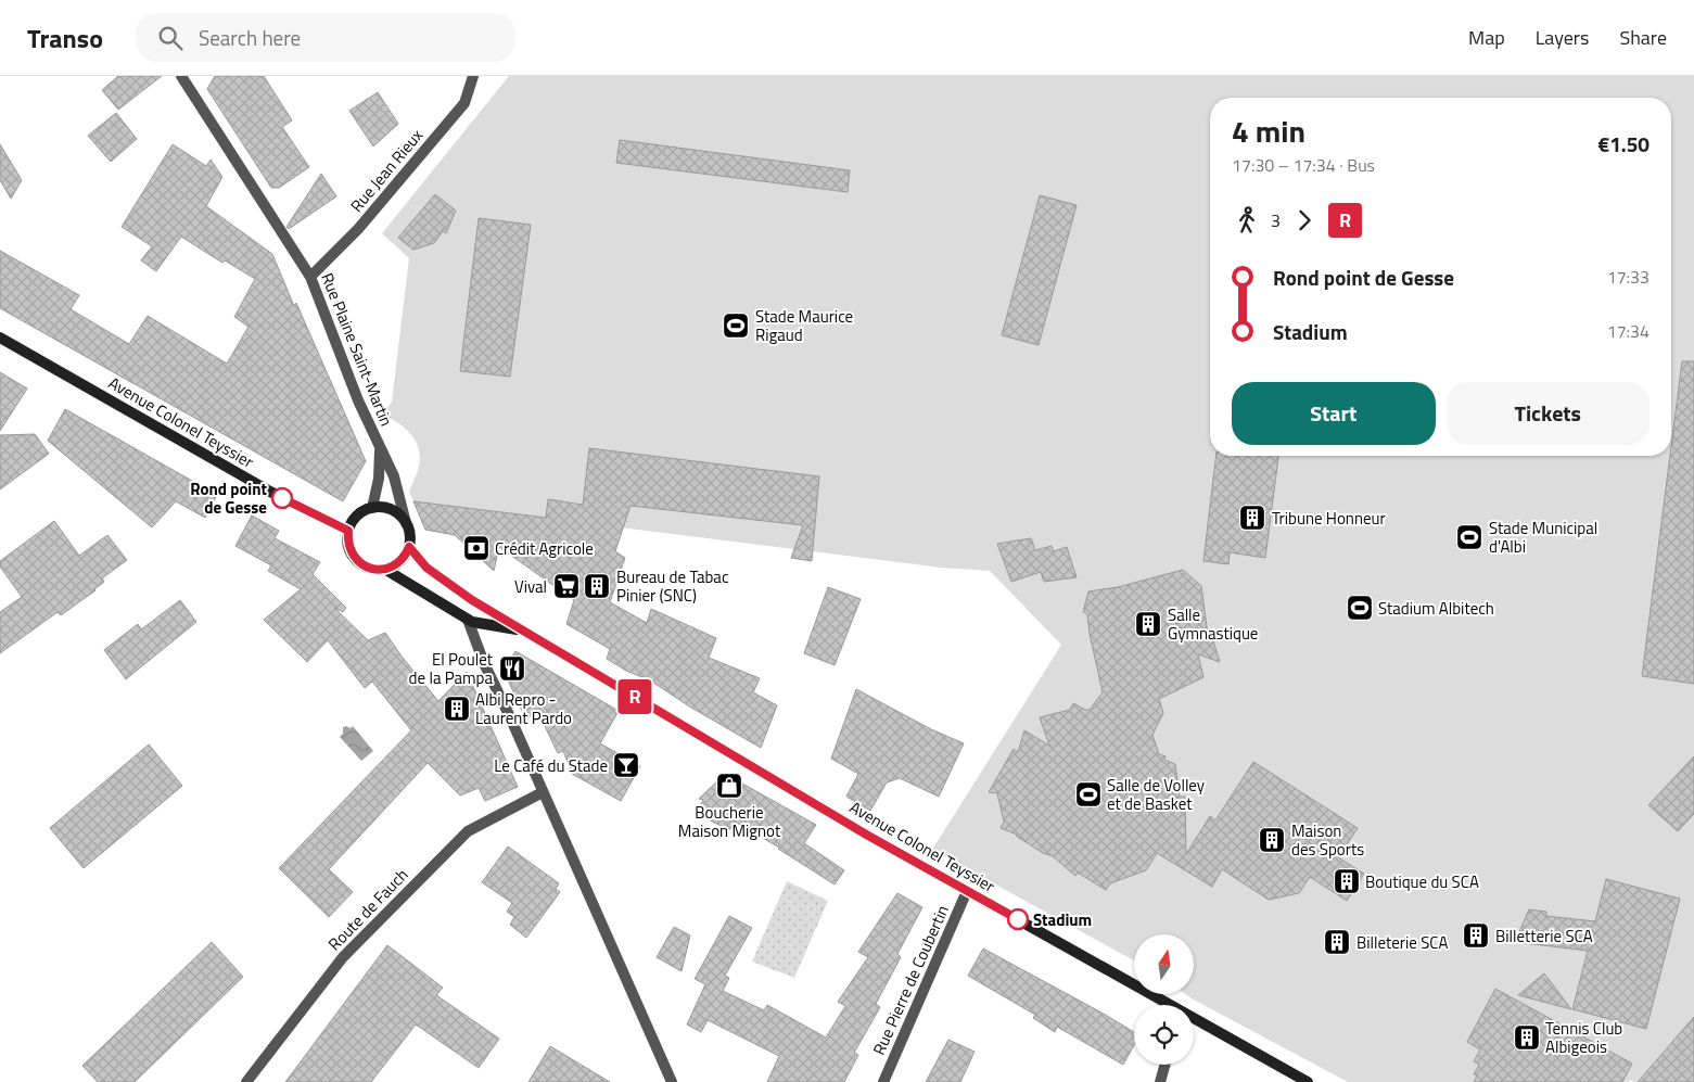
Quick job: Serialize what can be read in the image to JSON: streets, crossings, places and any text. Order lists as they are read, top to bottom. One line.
{"streets":{"main road":["Avenue Colonel Teyssier"],"street":["Rue Jean Rieux","Rue Plaine Saint-Martin","Route de Fauch","Rue Pierre de Coubertin"]},"crossings":[["Rue Jean Rieux","Rue Plaine Saint-Martin"],["Rue Plaine Saint-Martin","Avenue Colonel Teyssier"],["Avenue Colonel Teyssier","Rue Pierre de Coubertin"]],"places":{"sports":["Stade Maurice Rigaud","Stade Municipal d'Albi","Stadium Albitech","Salle de Volley et de Basket"],"other":["Rond point de Gesse","Stadium"],"building":["Tribune Honneur","Bureau de Tabac Pinier (SNC)","Salle Gymnastique","Albi Repro - Laurent Pardo","Maison des Sports","Boutique du SCA","Billetterie SCA","Billeterie SCA","Tennis Club Albigeois"],"bank":["Crédit Agricole"],"supermarket":["Vival"],"restaurant":["El Poulet de la Pampa"],"bar":["Le Café du Stade"],"shop":["Boucherie Maison Mignot"]},"lines":["bus line R"],"north":"top","page":{"header":"Transo","search":"Search here","nav":["Map","Layers","Share"],"on_map":"R","heading":["4 min","17:30 – 17:34 · Bus","€1.50"],"legs":["3","R"],"list":[{"name":"Rond point de Gesse","value":"17:33"},{"name":"Stadium","value":"17:34"}],"buttons":["Start","Tickets"]}}
